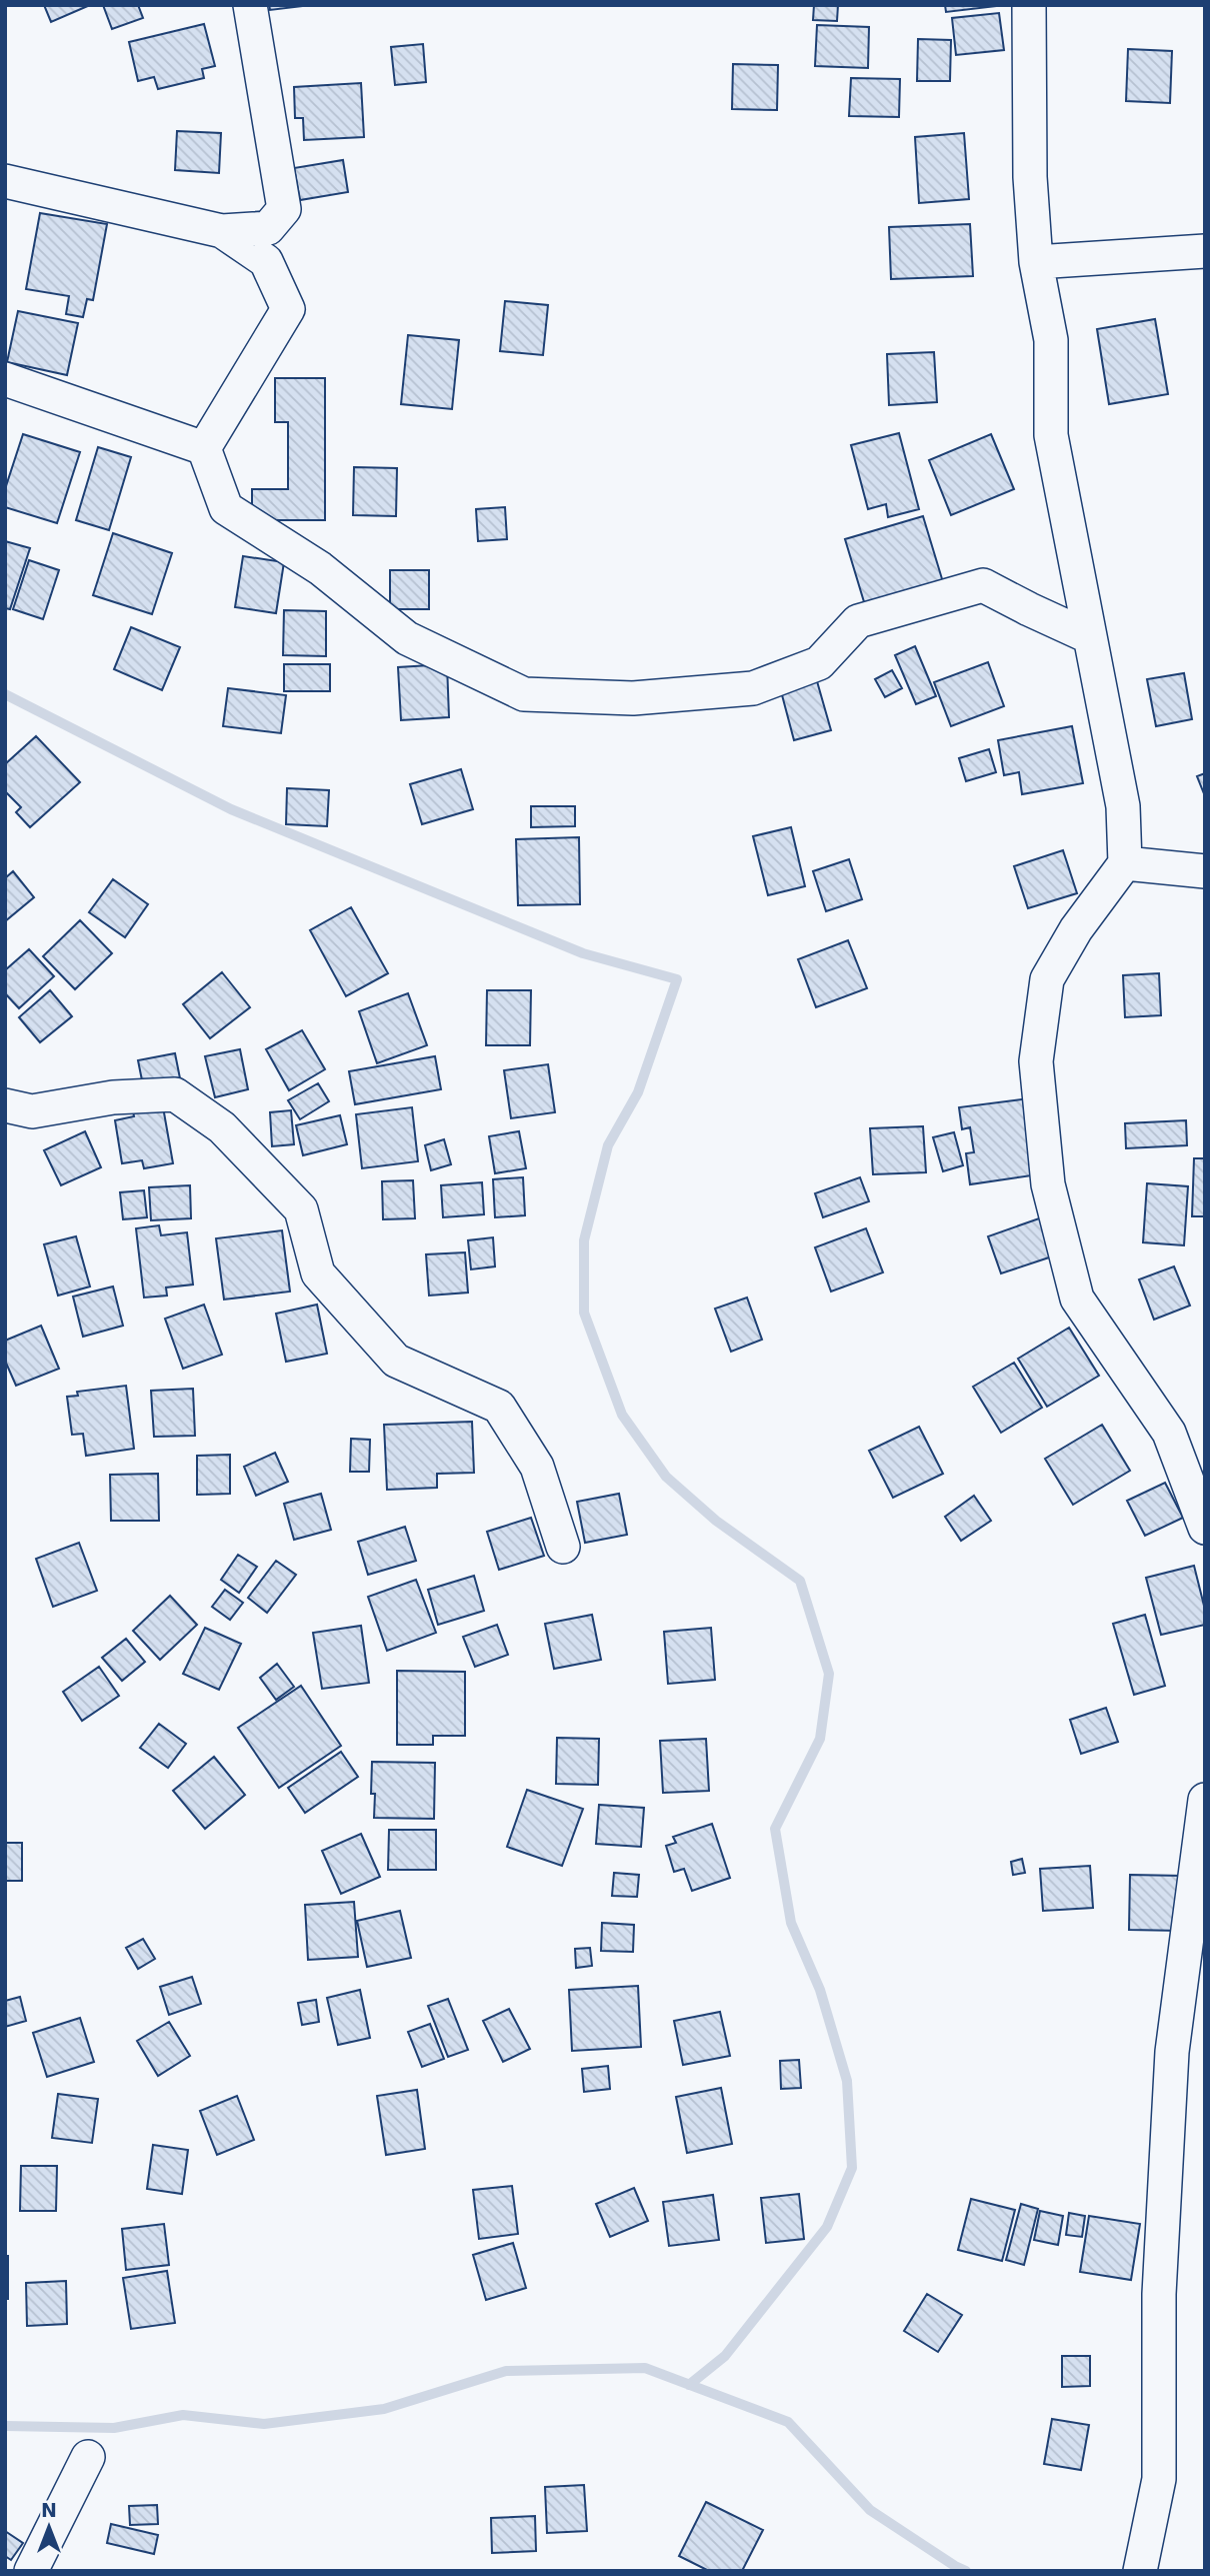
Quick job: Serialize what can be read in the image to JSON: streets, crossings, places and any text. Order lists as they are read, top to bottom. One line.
{"north":"top"}
